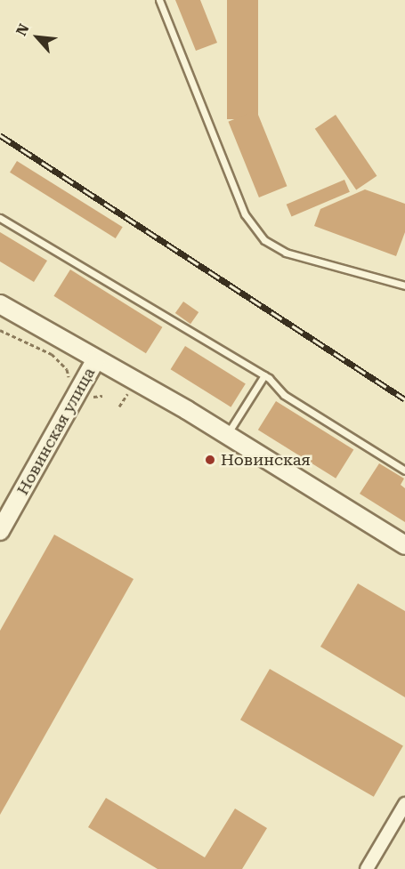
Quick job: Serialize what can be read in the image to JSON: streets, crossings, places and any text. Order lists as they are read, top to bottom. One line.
{"streets":{"main road":["Новинская улица"]},"places":["Новинская"],"north":"top left"}
